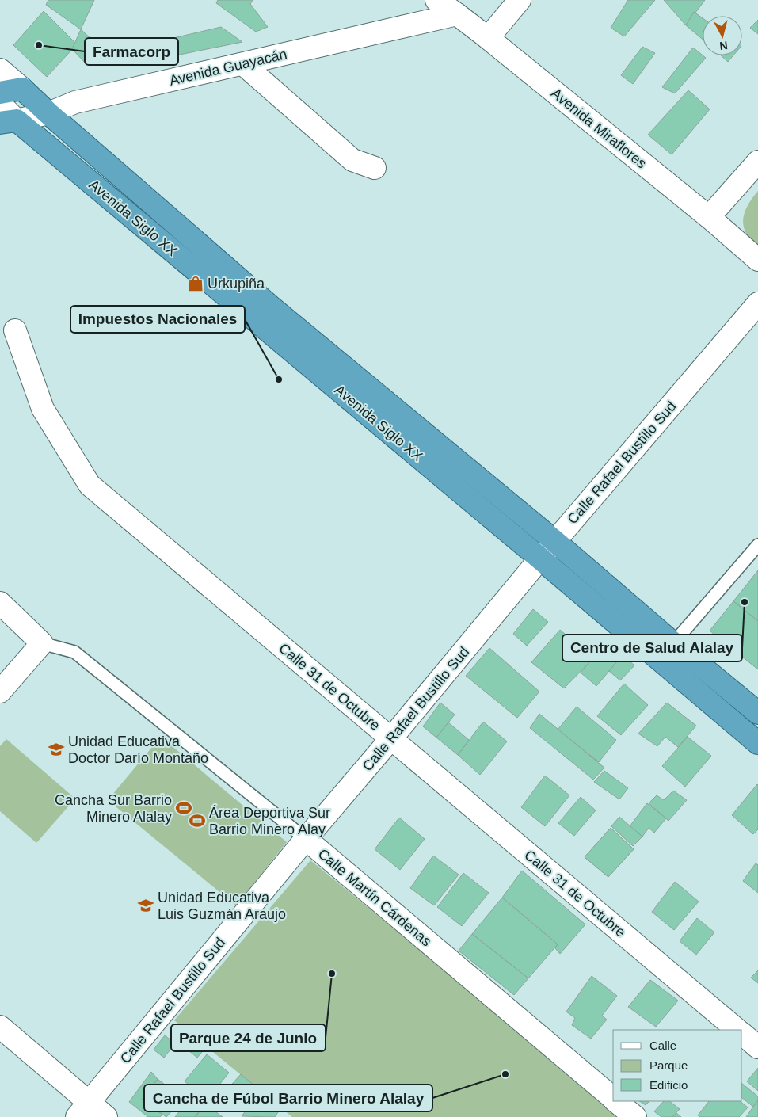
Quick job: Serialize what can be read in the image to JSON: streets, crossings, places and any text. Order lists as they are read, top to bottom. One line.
{"streets":{"highway":["Avenida Siglo XX"],"street":["Avenida Guayacán","Avenida Miraflores","Calle Rafael Bustillo Sud","Calle 31 de Octubre","Calle Martín Cárdenas"]},"crossings":[["Avenida Guayacán","Avenida Miraflores"],["Avenida Guayacán","Avenida Siglo XX"],["Avenida Siglo XX","Calle Rafael Bustillo Sud"],["Calle Rafael Bustillo Sud","Calle 31 de Octubre"],["Calle Rafael Bustillo Sud","Calle Martín Cárdenas"]],"places":{"other":["Farmacorp","Impuestos Nacionales","Centro de Salud Alalay","Parque 24 de Junio","Cancha de Fúbol Barrio Minero Alalay"],"shop":["Urkupiña"],"school or university":["Unidad Educativa Doctor Darío Montaño","Unidad Educativa Luis Guzmán Araujo"],"sports":["Cancha Sur Barrio Minero Alalay","Área Deportiva Sur Barrio Minero Alay"]},"legend":["Calle","Parque","Edificio"],"north":"bottom"}
